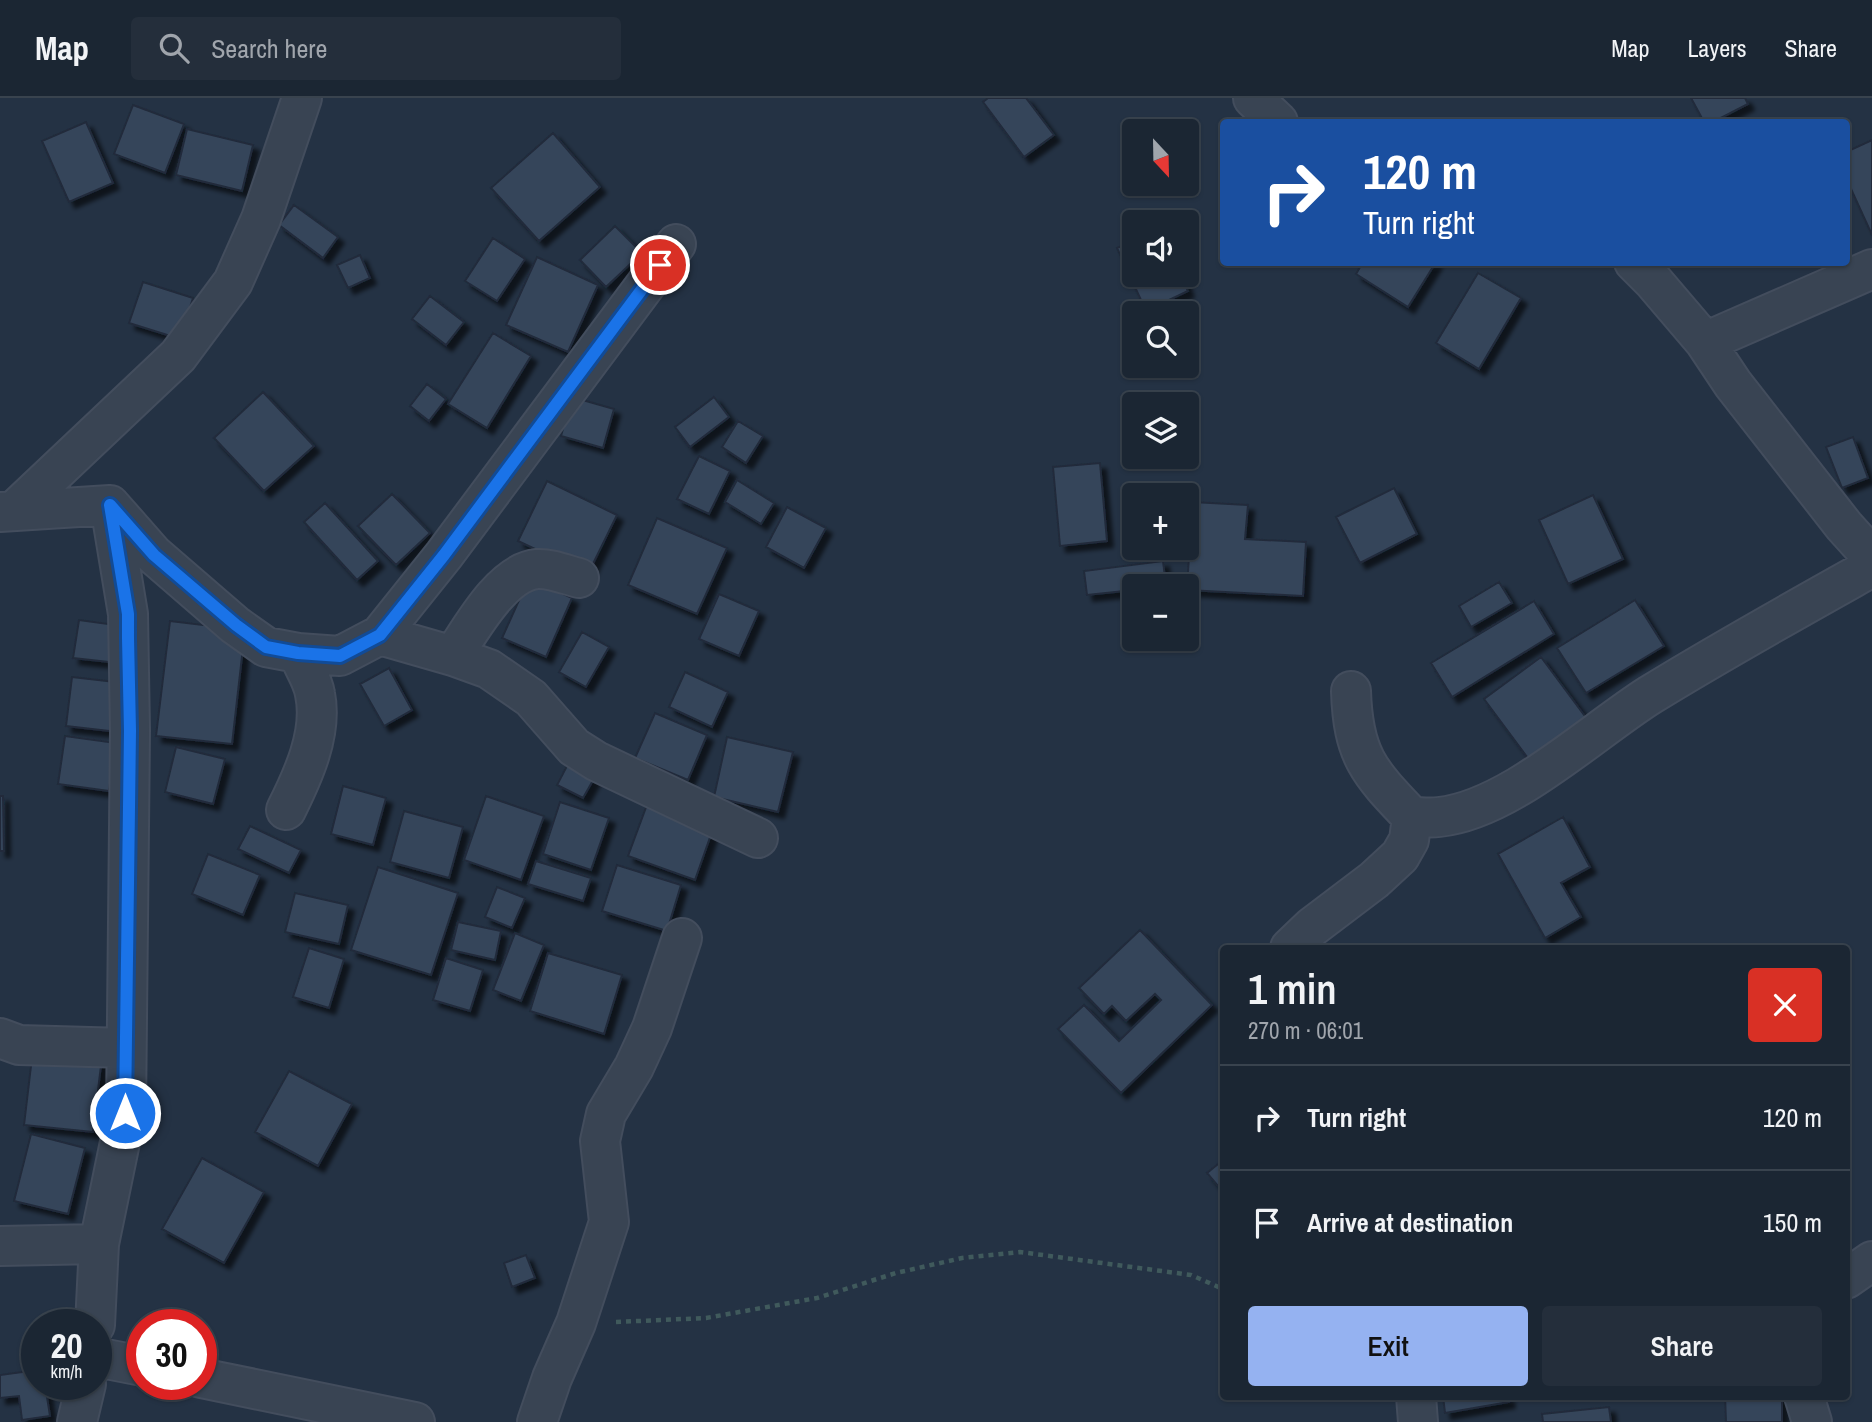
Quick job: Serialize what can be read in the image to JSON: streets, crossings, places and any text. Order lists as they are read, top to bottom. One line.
{"north":"bottom","page":{"header":"Map","search":"Search here","nav":["Map","Layers","Share"],"map_buttons":["+","−"],"turn":["120 m","Turn right"],"heading":["1 min","270 m · 06:01"],"list":[{"name":"Turn right","value":"120 m"},{"name":"Arrive at destination","value":"150 m"}],"buttons":["Exit","Share"],"speed":"20 km/h","limit":"30"}}
